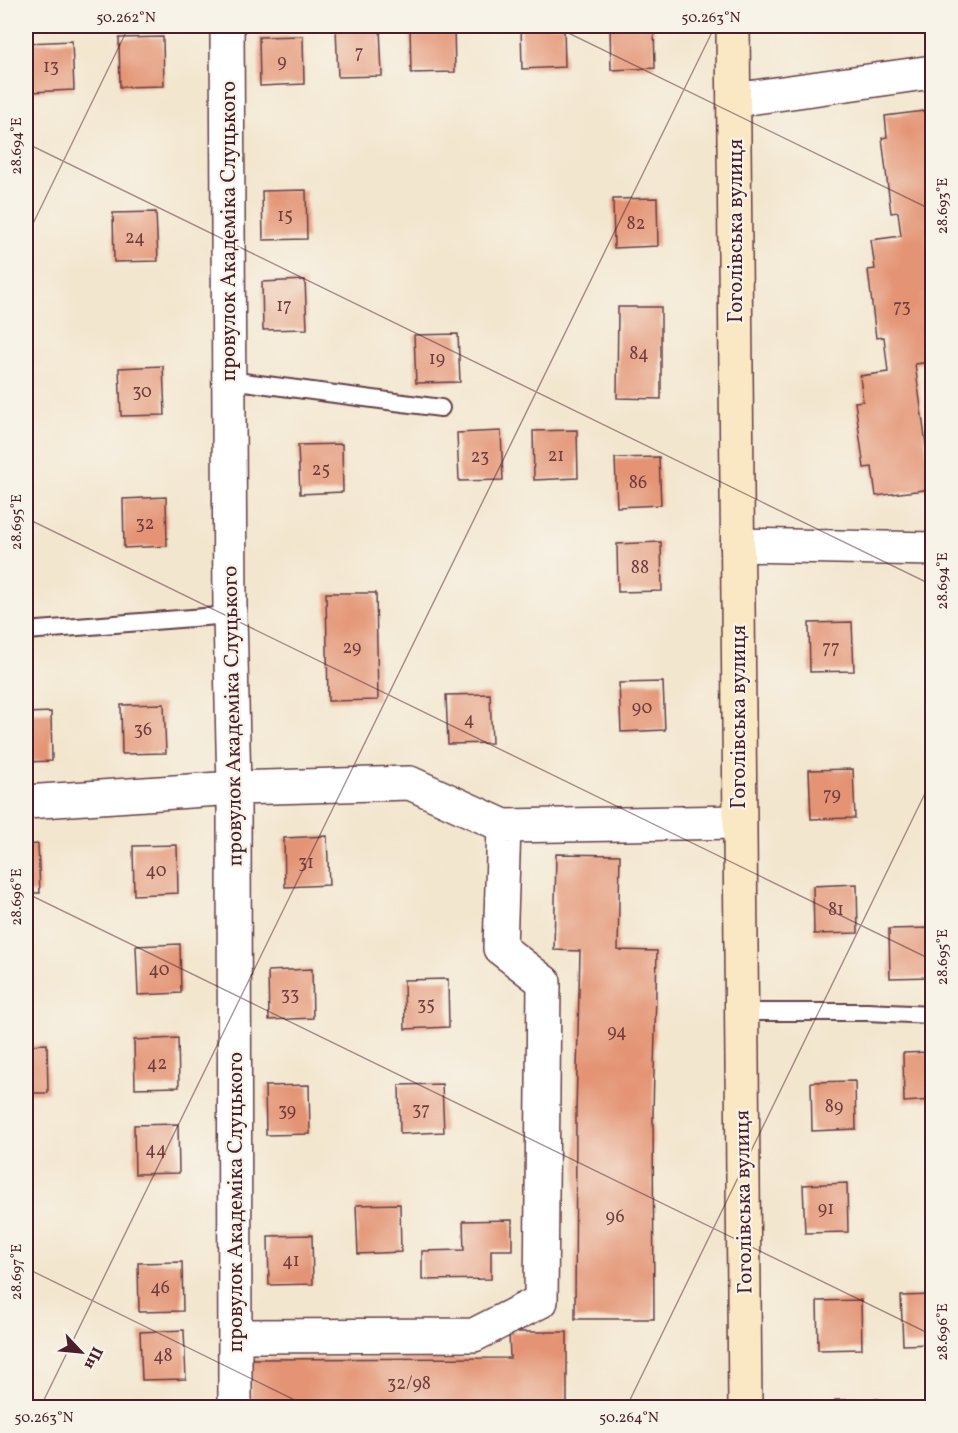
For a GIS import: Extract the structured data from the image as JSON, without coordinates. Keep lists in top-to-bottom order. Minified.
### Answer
{"streets":{"street":["провулок Академіка Слуцького","Гоголівська вулиця"]},"house_numbers":["7","9","13","15","82","24","17","73","84","19","30","21","23","25","86","32","88","29","77","90","4","36","79","31","40","81","40","33","35","94","42","89","37","39","44","91","96","41","46","48","32/98"],"north":"bottom right","coordinates":["50.262°N","50.263°N","28.694°E","28.693°E","28.695°E","28.696°E","28.697°E","50.264°N"]}
